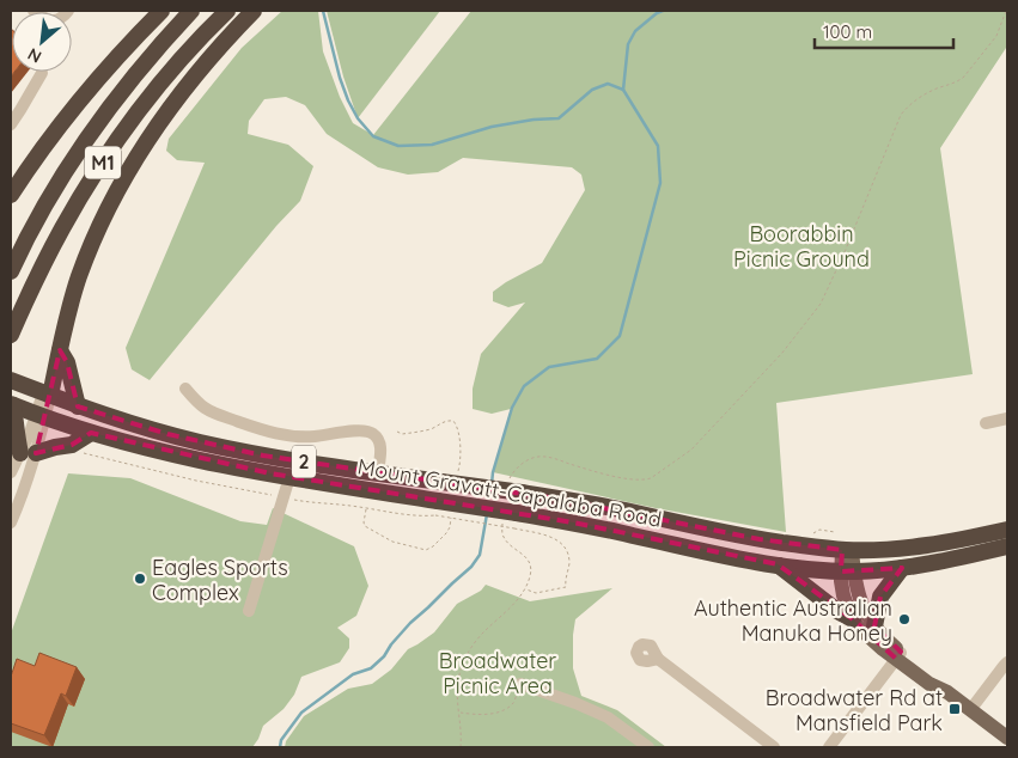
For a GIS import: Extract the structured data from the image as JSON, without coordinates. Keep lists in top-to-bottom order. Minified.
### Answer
{"streets":{"highway":["M1","2","Mount Gravatt-Capalaba Road"]},"parks":["Boorabbin Picnic Ground","Broadwater Picnic Area"],"places":{"other":["Eagles Sports Complex","Authentic Australian Manuka Honey"],"transit":["Broadwater Rd at Mansfield Park"]},"scale_bar":"100 m","north":"bottom left"}
